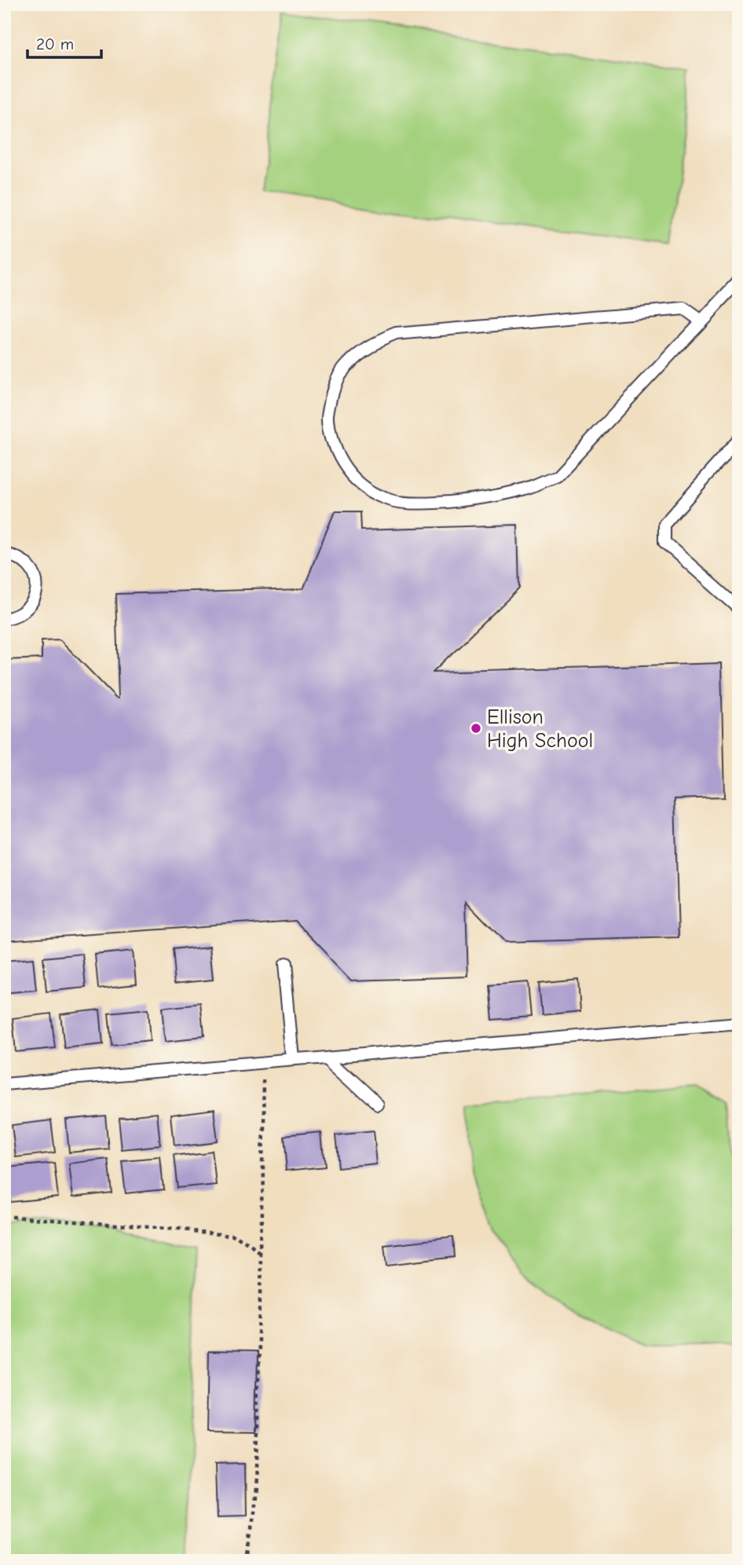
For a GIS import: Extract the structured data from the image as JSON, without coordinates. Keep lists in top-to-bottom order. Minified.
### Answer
{"places":["Ellison High School"],"scale_bar":"20 m"}
